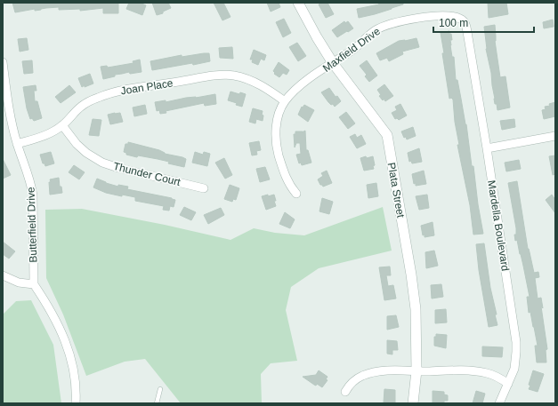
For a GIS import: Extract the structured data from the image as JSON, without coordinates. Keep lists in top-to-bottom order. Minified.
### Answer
{"streets":{"street":["Maxfield Drive","Joan Place","Thunder Court","Plata Street","Butterfield Drive","Mardella Boulevard"]},"crossings":[["Maxfield Drive","Joan Place"],["Maxfield Drive","Plata Street"],["Maxfield Drive","Mardella Boulevard"],["Joan Place","Thunder Court"],["Joan Place","Butterfield Drive"]],"scale_bar":"100 m"}
